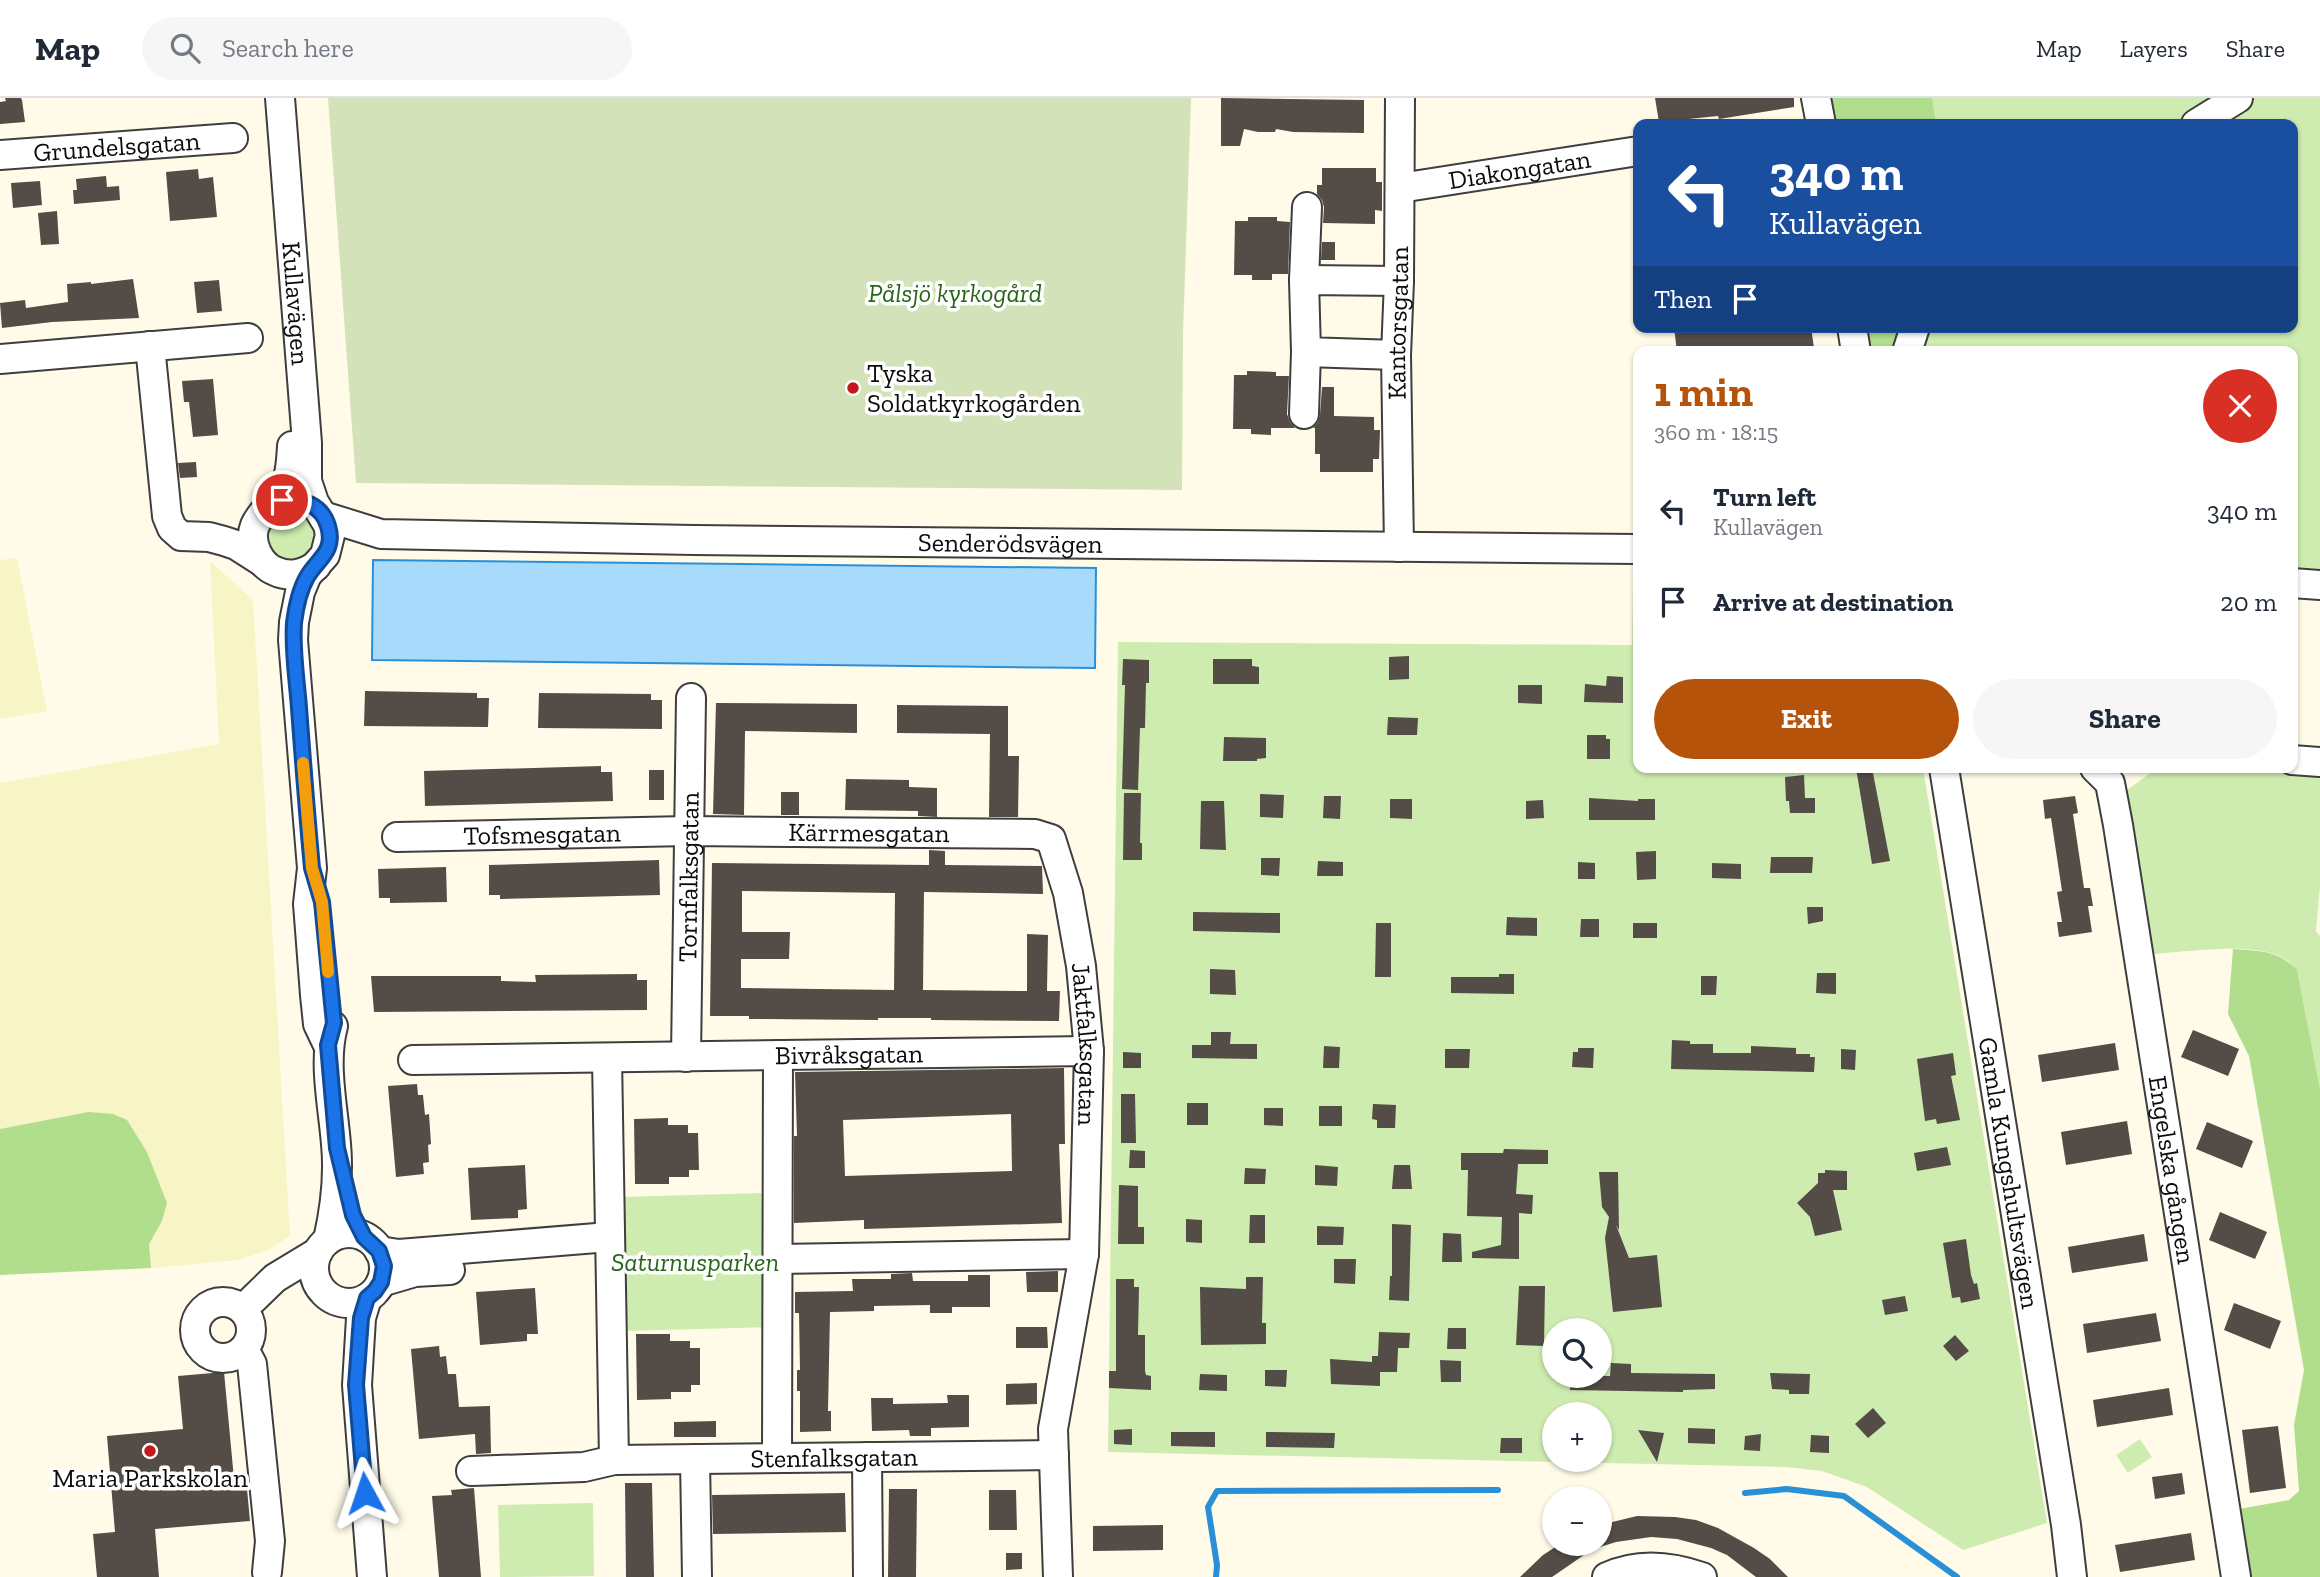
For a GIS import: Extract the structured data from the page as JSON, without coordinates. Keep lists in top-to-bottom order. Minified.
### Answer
{"streets":{"street":["Grundelsgatan","Diakongatan","Kullavägen","Kantorsgatan","Senderödsvägen","Kärrmesgatan","Tofsmesgatan","Tornfalksgatan","Jaktfalksgatan","Bivråksgatan","Engelska gången","Gamla Kungshultsvägen","Stenfalksgatan"]},"crossings":[["Diakongatan","Kantorsgatan"],["Kullavägen","Senderödsvägen"],["Kantorsgatan","Senderödsvägen"],["Kärrmesgatan","Tofsmesgatan"],["Kärrmesgatan","Tornfalksgatan"],["Kärrmesgatan","Jaktfalksgatan"],["Tofsmesgatan","Tornfalksgatan"],["Tornfalksgatan","Bivråksgatan"],["Jaktfalksgatan","Bivråksgatan"],["Jaktfalksgatan","Stenfalksgatan"]],"parks":["Pålsjö kyrkogård","Saturnusparken"],"places":["Tyska Soldatkyrkogården","Maria Parkskolan"],"page":{"header":"Map","search":"Search here","nav":["Map","Layers","Share"],"turn":["340 m","Kullavägen"],"then":"Then","heading":["1 min","360 m · 18:15"],"list":[{"name":"Turn left","note":"Kullavägen","value":"340 m"},{"name":"Arrive at destination","value":"20 m"}],"buttons":["Exit","Share"],"map_buttons":["+","−"]}}
